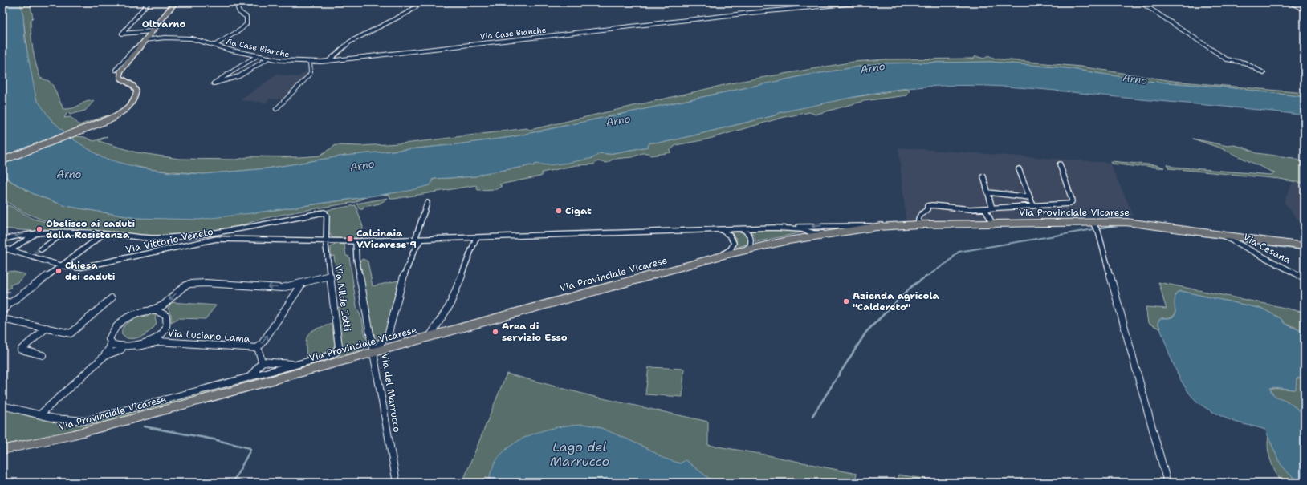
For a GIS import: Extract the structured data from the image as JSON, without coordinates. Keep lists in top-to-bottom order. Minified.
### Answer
{"streets":{"main road":["Via Provinciale Vicarese"],"street":["Via Case Bianche","Via Vittorio Veneto","Via Cesana","Via Nilde Iotti","Via Luciano Lama","Via del Marrucco"]},"crossings":[["Via Provinciale Vicarese","Via Vittorio Veneto"],["Via Provinciale Vicarese","Via Cesana"],["Via Provinciale Vicarese","Via Nilde Iotti"],["Via Provinciale Vicarese","Via del Marrucco"],["Via Vittorio Veneto","Via Nilde Iotti"]],"one_way":["Via Luciano Lama"],"districts":["Oltrarno"],"water":["Arno","Lago del Marrucco"],"places":{"other":["Cigat","Obelisco ai caduti della Resistenza","Chiesa dei caduti","Azienda agricola \"Caldereto\"","Area di servizio Esso"],"transit":["Calcinaia V.Vicarese 9"]}}
